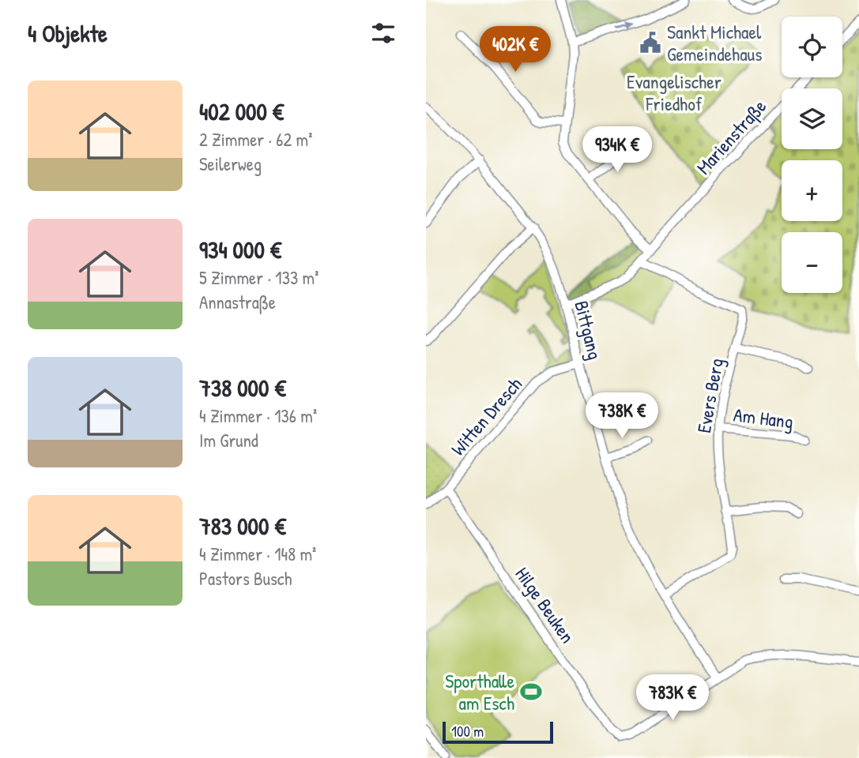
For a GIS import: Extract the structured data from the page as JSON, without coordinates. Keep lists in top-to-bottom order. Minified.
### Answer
{"streets":{"street":["Marienstraße","Bittgang","Evers Berg","Witten Dresch","Am Hang","Hilge Beuken"]},"crossings":[["Marienstraße","Bittgang"],["Marienstraße","Evers Berg"],["Bittgang","Evers Berg"],["Bittgang","Witten Dresch"],["Bittgang","Hilge Beuken"],["Evers Berg","Am Hang"],["Witten Dresch","Hilge Beuken"]],"parks":["Evangelischer Friedhof"],"places":{"public building":["Sankt Michael Gemeindehaus"],"sports":["Sporthalle am Esch"]},"scale_bar":"100 m","page":{"heading":"4 Objekte","map_buttons":["+","−"],"price":["402K €","934K €","738K €","783K €"],"list":[{"name":"402 000 €","note":"2 Zimmer · 62 m² · Seilerweg"},{"name":"934 000 €","note":"5 Zimmer · 133 m² · Annastraße"},{"name":"738 000 €","note":"4 Zimmer · 136 m² · Im Grund"},{"name":"783 000 €","note":"4 Zimmer · 148 m² · Pastors Busch"}],"scale":"100 m"}}
